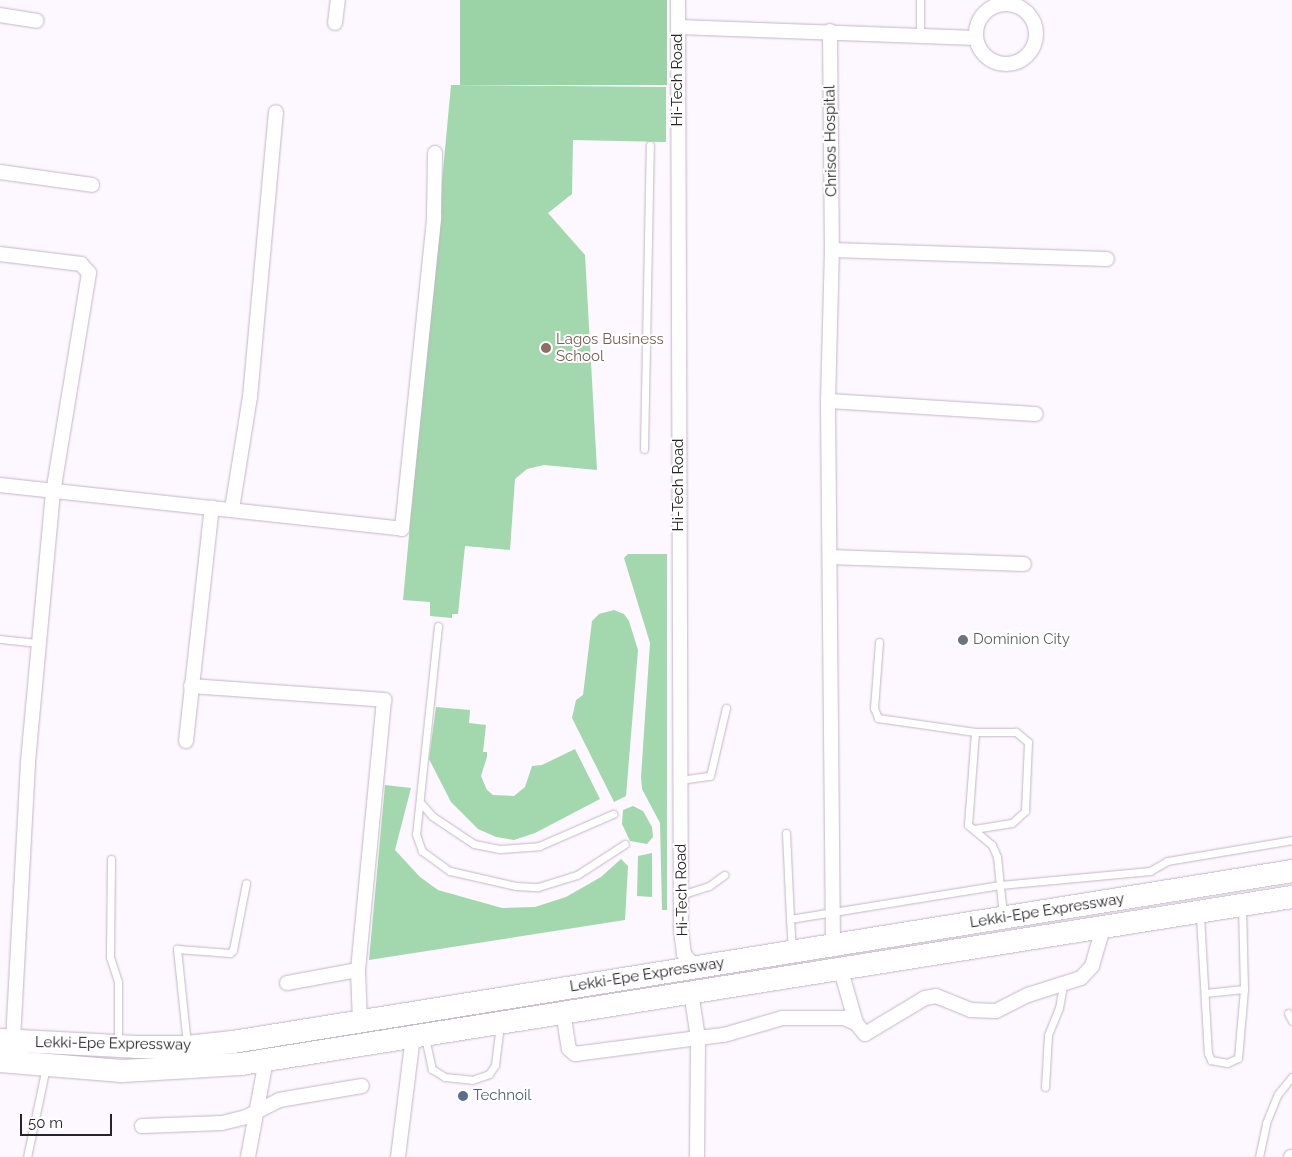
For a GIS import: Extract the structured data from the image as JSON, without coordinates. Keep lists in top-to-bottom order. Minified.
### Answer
{"streets":{"highway":["Lekki-Epe Expressway"],"street":["Hi-Tech Road","Chrisos Hospital"]},"crossings":[["Hi-Tech Road","Lekki-Epe Expressway"],["Chrisos Hospital","Lekki-Epe Expressway"]],"places":["Lagos Business School","Dominion City","Technoil"],"scale_bar":"50 m"}
